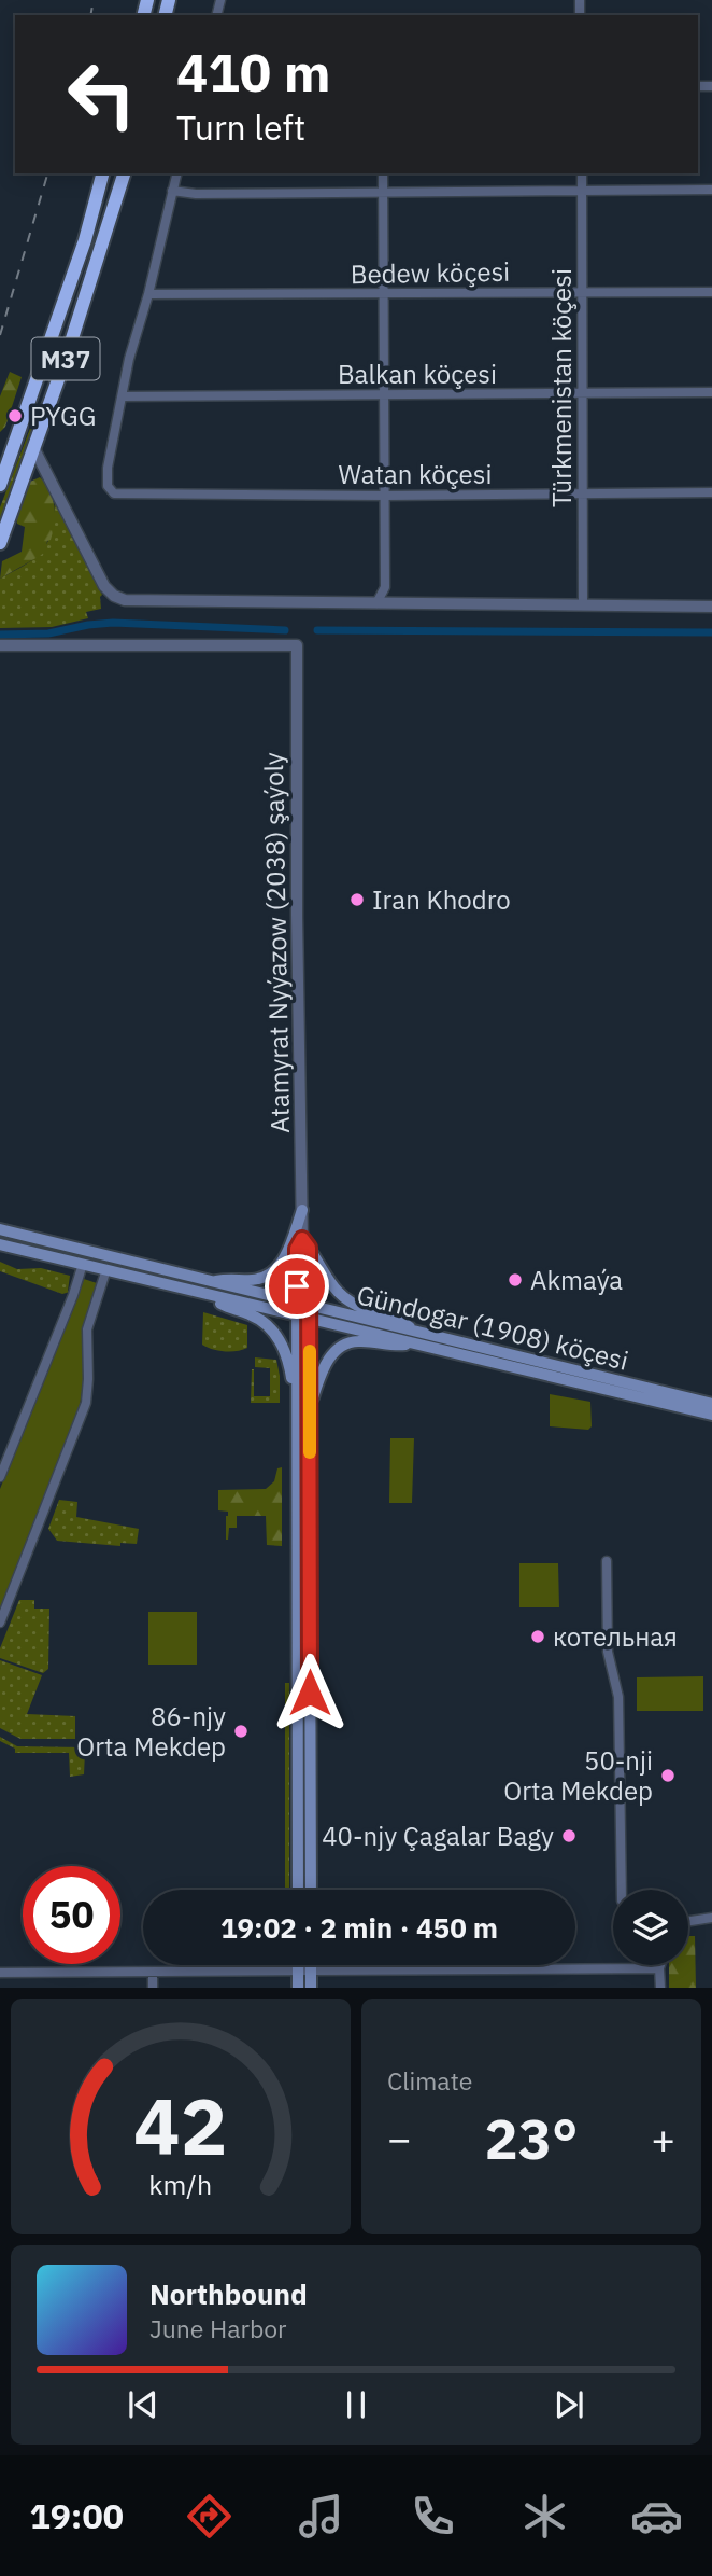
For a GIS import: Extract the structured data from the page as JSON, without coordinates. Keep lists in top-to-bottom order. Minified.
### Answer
{"streets":{"highway":["M37"],"main road":["Atamyrat Nyýazow (2038) şaýoly","Gündogar (1908) köçesi"],"street":["Bedew köçesi","Balkan köçesi","Türkmenistan köçesi","Watan köçesi"]},"crossings":[["Bedew köçesi","Türkmenistan köçesi"],["Balkan köçesi","Türkmenistan köçesi"],["Balkan köçesi","Watan köçesi"],["Türkmenistan köçesi","Watan köçesi"],["Atamyrat Nyýazow (2038) şaýoly","Gündogar (1908) köçesi"]],"places":["PYGG","Iran Khodro","Аkmaýa","котельная","86-njy Orta Mekdep","50-nji Orta Mekdep","40-njy Çagalar Bagy"],"page":{"turn":["410 m","Turn left"],"limit":"50","trip":"19:02 · 2 min · 450 m","tile":"Climate","heat":["−","23°","+"],"song":["Northbound","June Harbor"],"tabs":"19:00","gauge":["42","km/h"]}}
